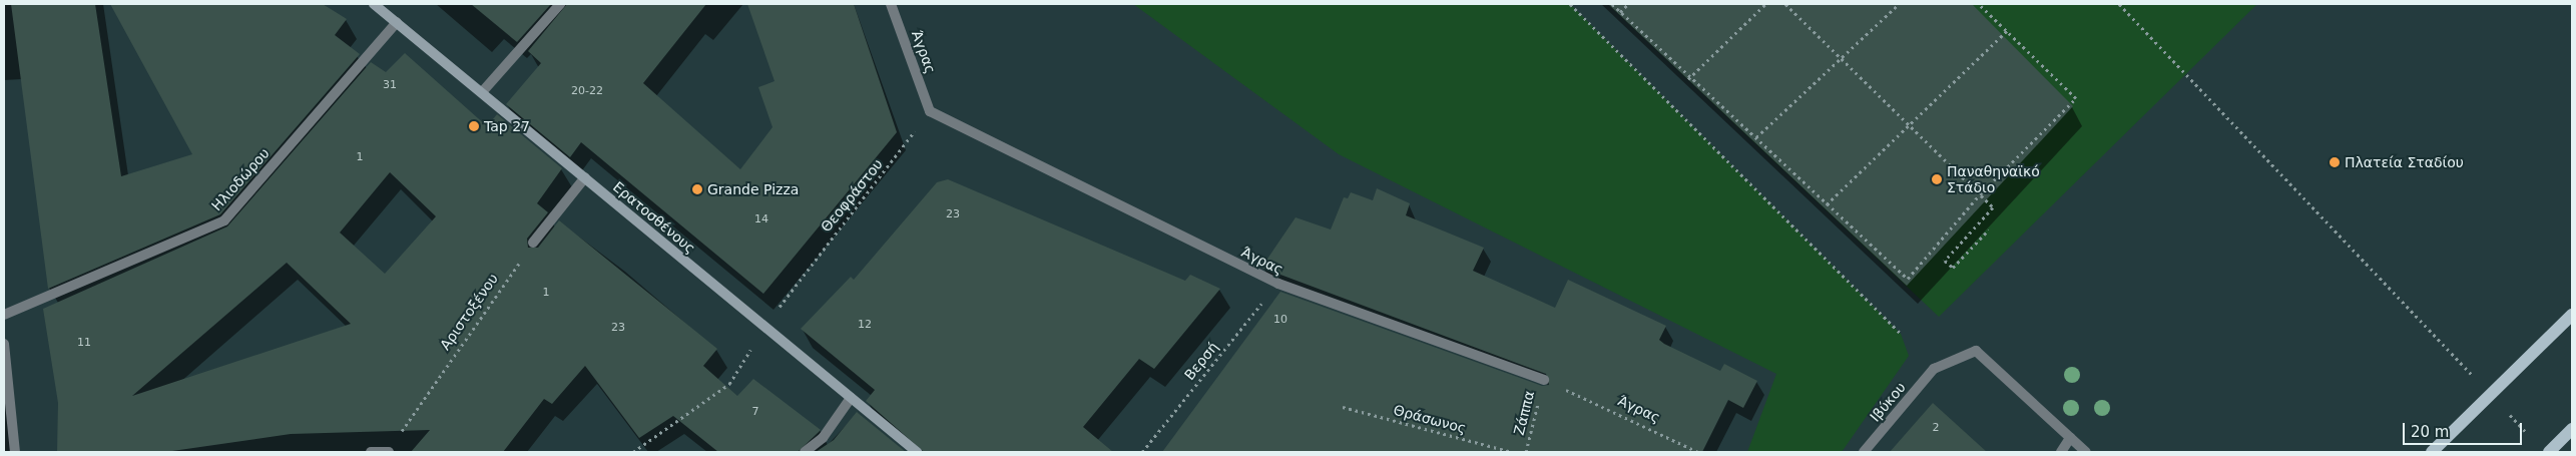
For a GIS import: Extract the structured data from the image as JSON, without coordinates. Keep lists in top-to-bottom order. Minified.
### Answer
{"streets":{"main road":["Ερατοσθένους"],"street":["Άγρας","Ηλιοδώρου","Ιβύκου"],"path":["Θεοφράστου","Αριστοξένου","Βερσή","Ζάππα","Θράσωνος"]},"crossings":[["Άγρας","Βερσή"],["Άγρας","Ζάππα"],["Ηλιοδώρου","Ερατοσθένους"]],"places":["Tap 27","Πλατεία Σταδίου","Παναθηναϊκό Στάδιο","Grande Pizza"],"house_numbers":["31","20-22","1","23","14","1","10","12","23","11","7","2"],"scale_bar":"20 m"}
